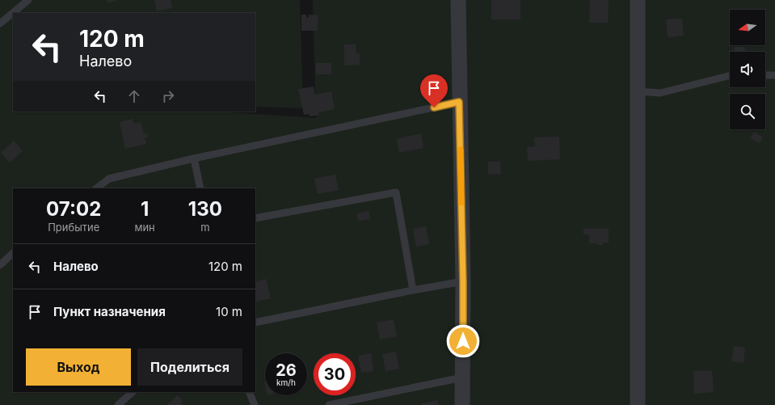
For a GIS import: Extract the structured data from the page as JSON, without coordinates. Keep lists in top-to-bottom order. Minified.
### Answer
{"north":"left","page":{"turn":["120 m","Налево"],"eta":["07:02","Прибытие","1","мин","130","m"],"list":[{"name":"Налево","value":"120 m"},{"name":"Пункт назначения","value":"10 m"}],"buttons":["Выход","Поделиться"],"speed":"26 km/h","limit":"30"}}
